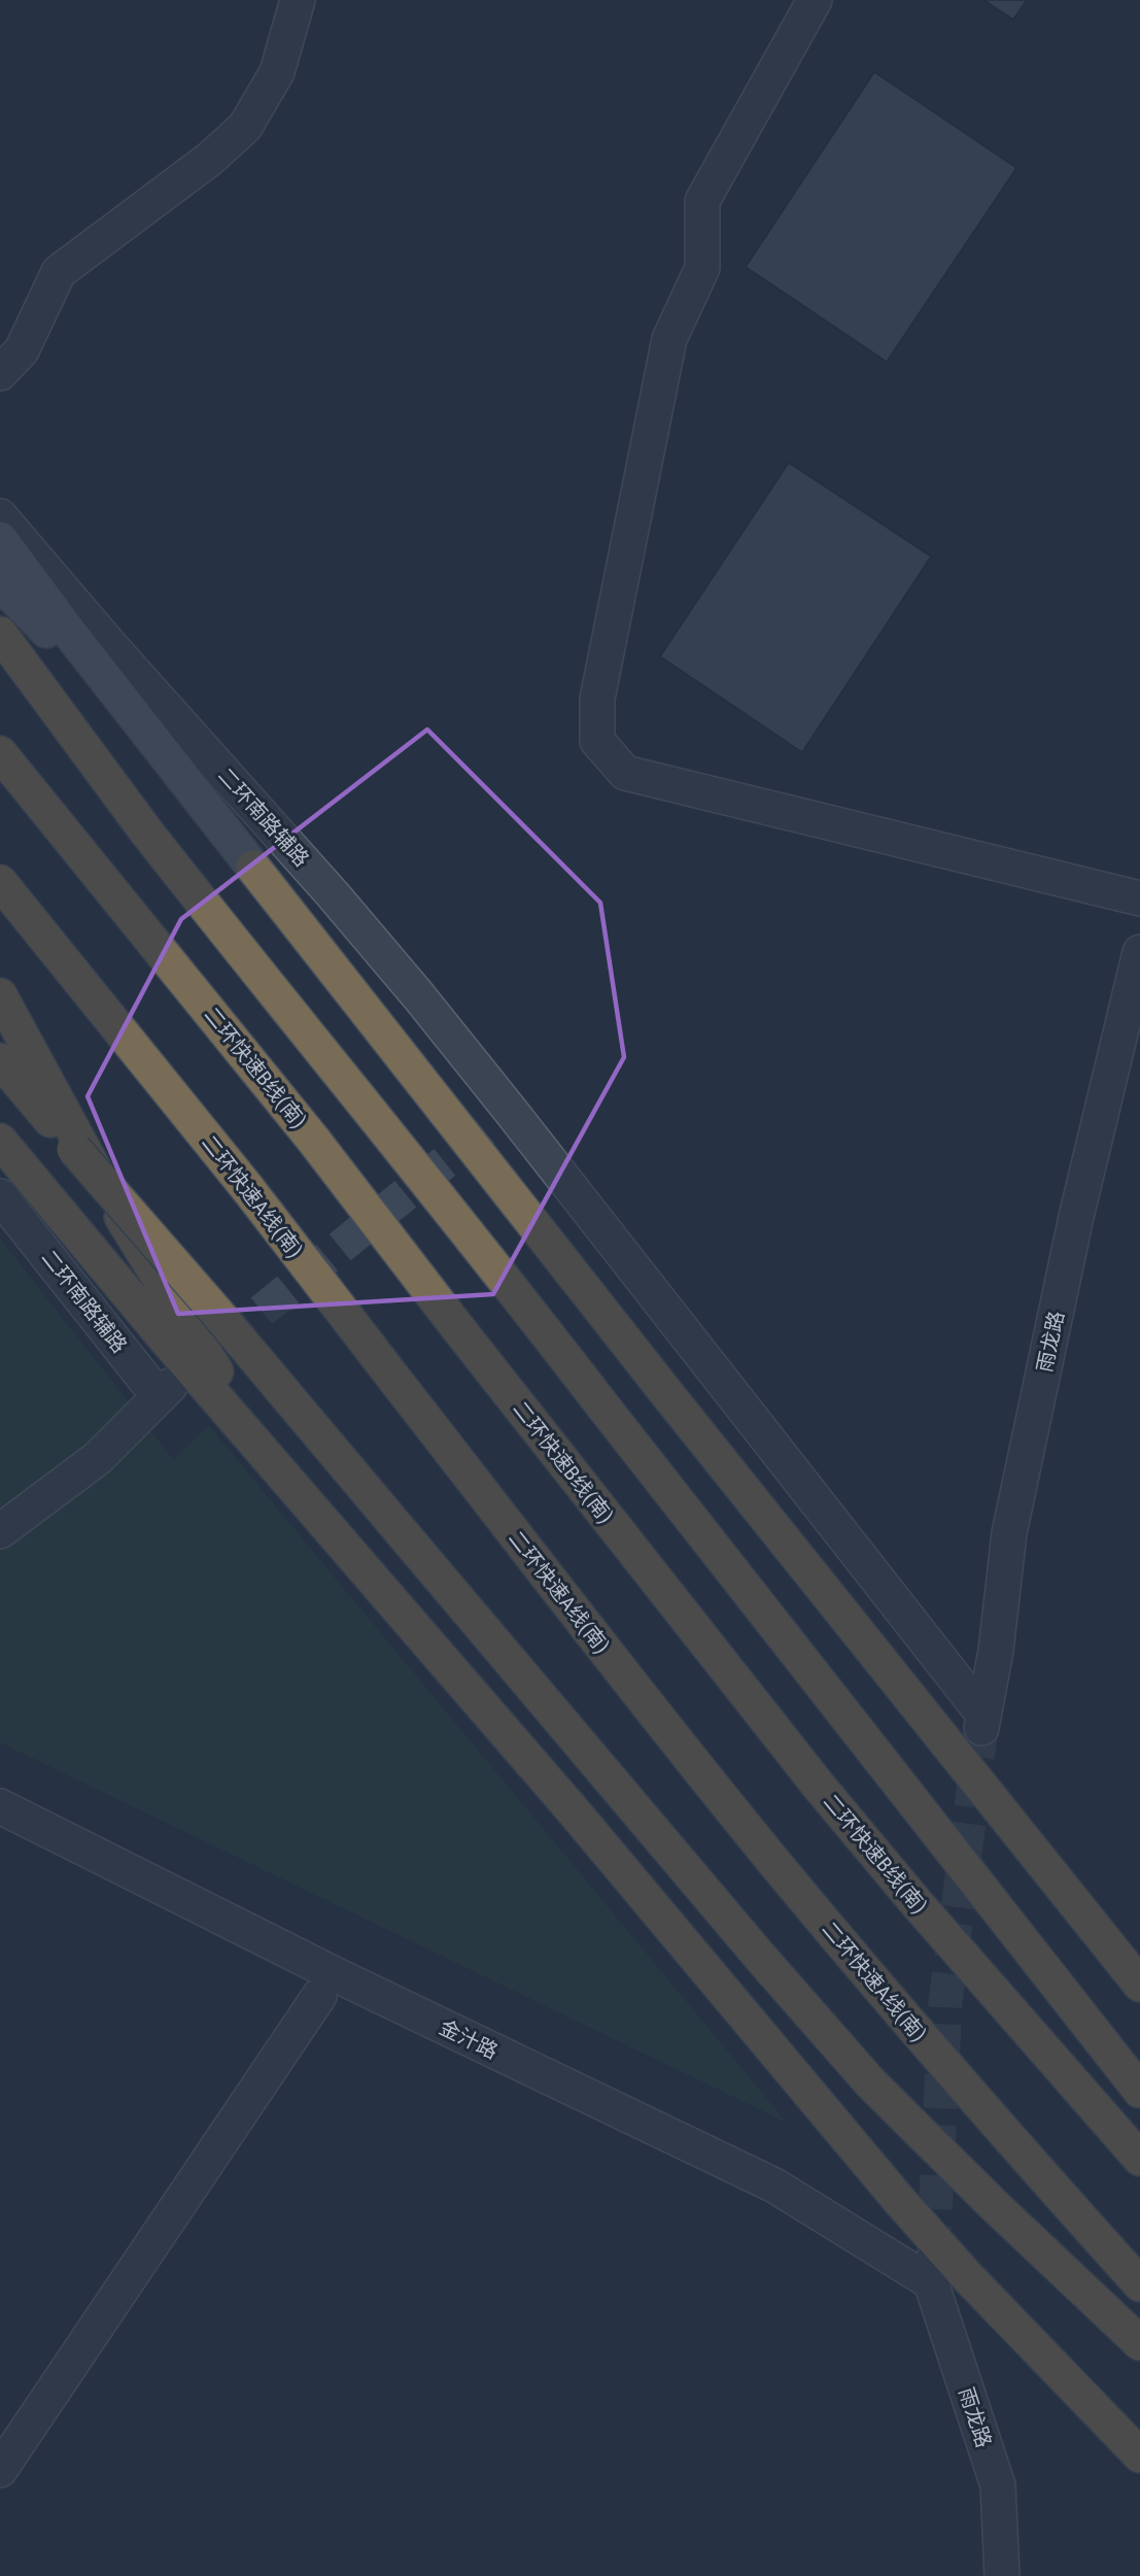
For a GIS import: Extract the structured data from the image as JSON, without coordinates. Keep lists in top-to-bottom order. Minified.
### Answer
{"streets":{"highway":["二环快速B线(南)","二环快速A线(南)"],"street":["二环南路辅路","雨龙路","金汁路"]},"crossings":[["二环南路辅路","雨龙路"],["雨龙路","金汁路"]]}
